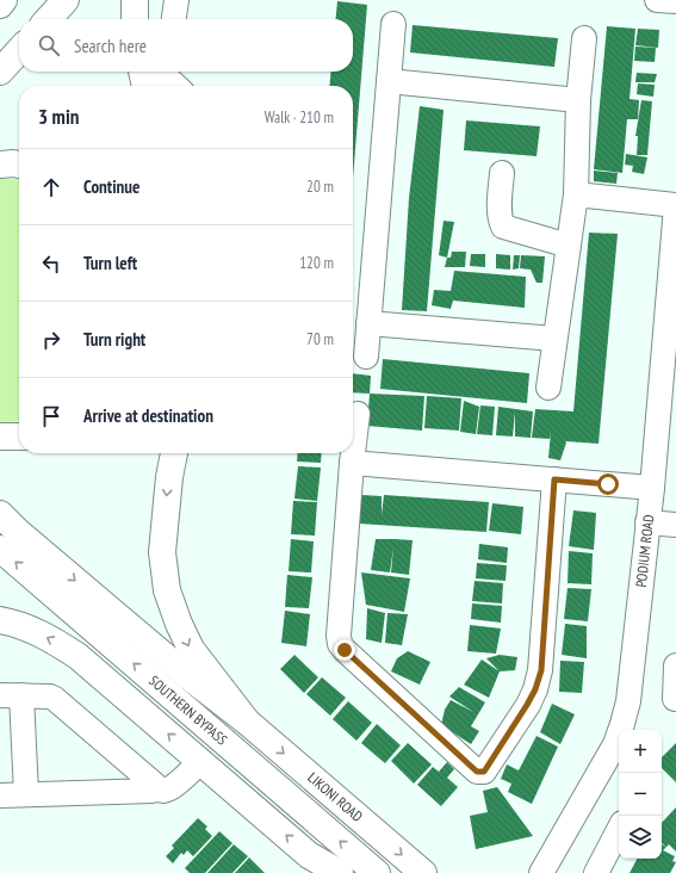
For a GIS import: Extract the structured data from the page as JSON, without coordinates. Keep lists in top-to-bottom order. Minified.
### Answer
{"streets":{"main road":["SOUTHERN BYPASS","LIKONI ROAD"],"street":["PODIUM ROAD"]},"crossings":[["SOUTHERN BYPASS","LIKONI ROAD"]],"page":{"search":"Search here","heading":["3 min","Walk · 210 m"],"list":[["Continue","20 m"],["Turn left","120 m"],["Turn right","70 m"],"Arrive at destination"],"map_buttons":["+","−"]}}
